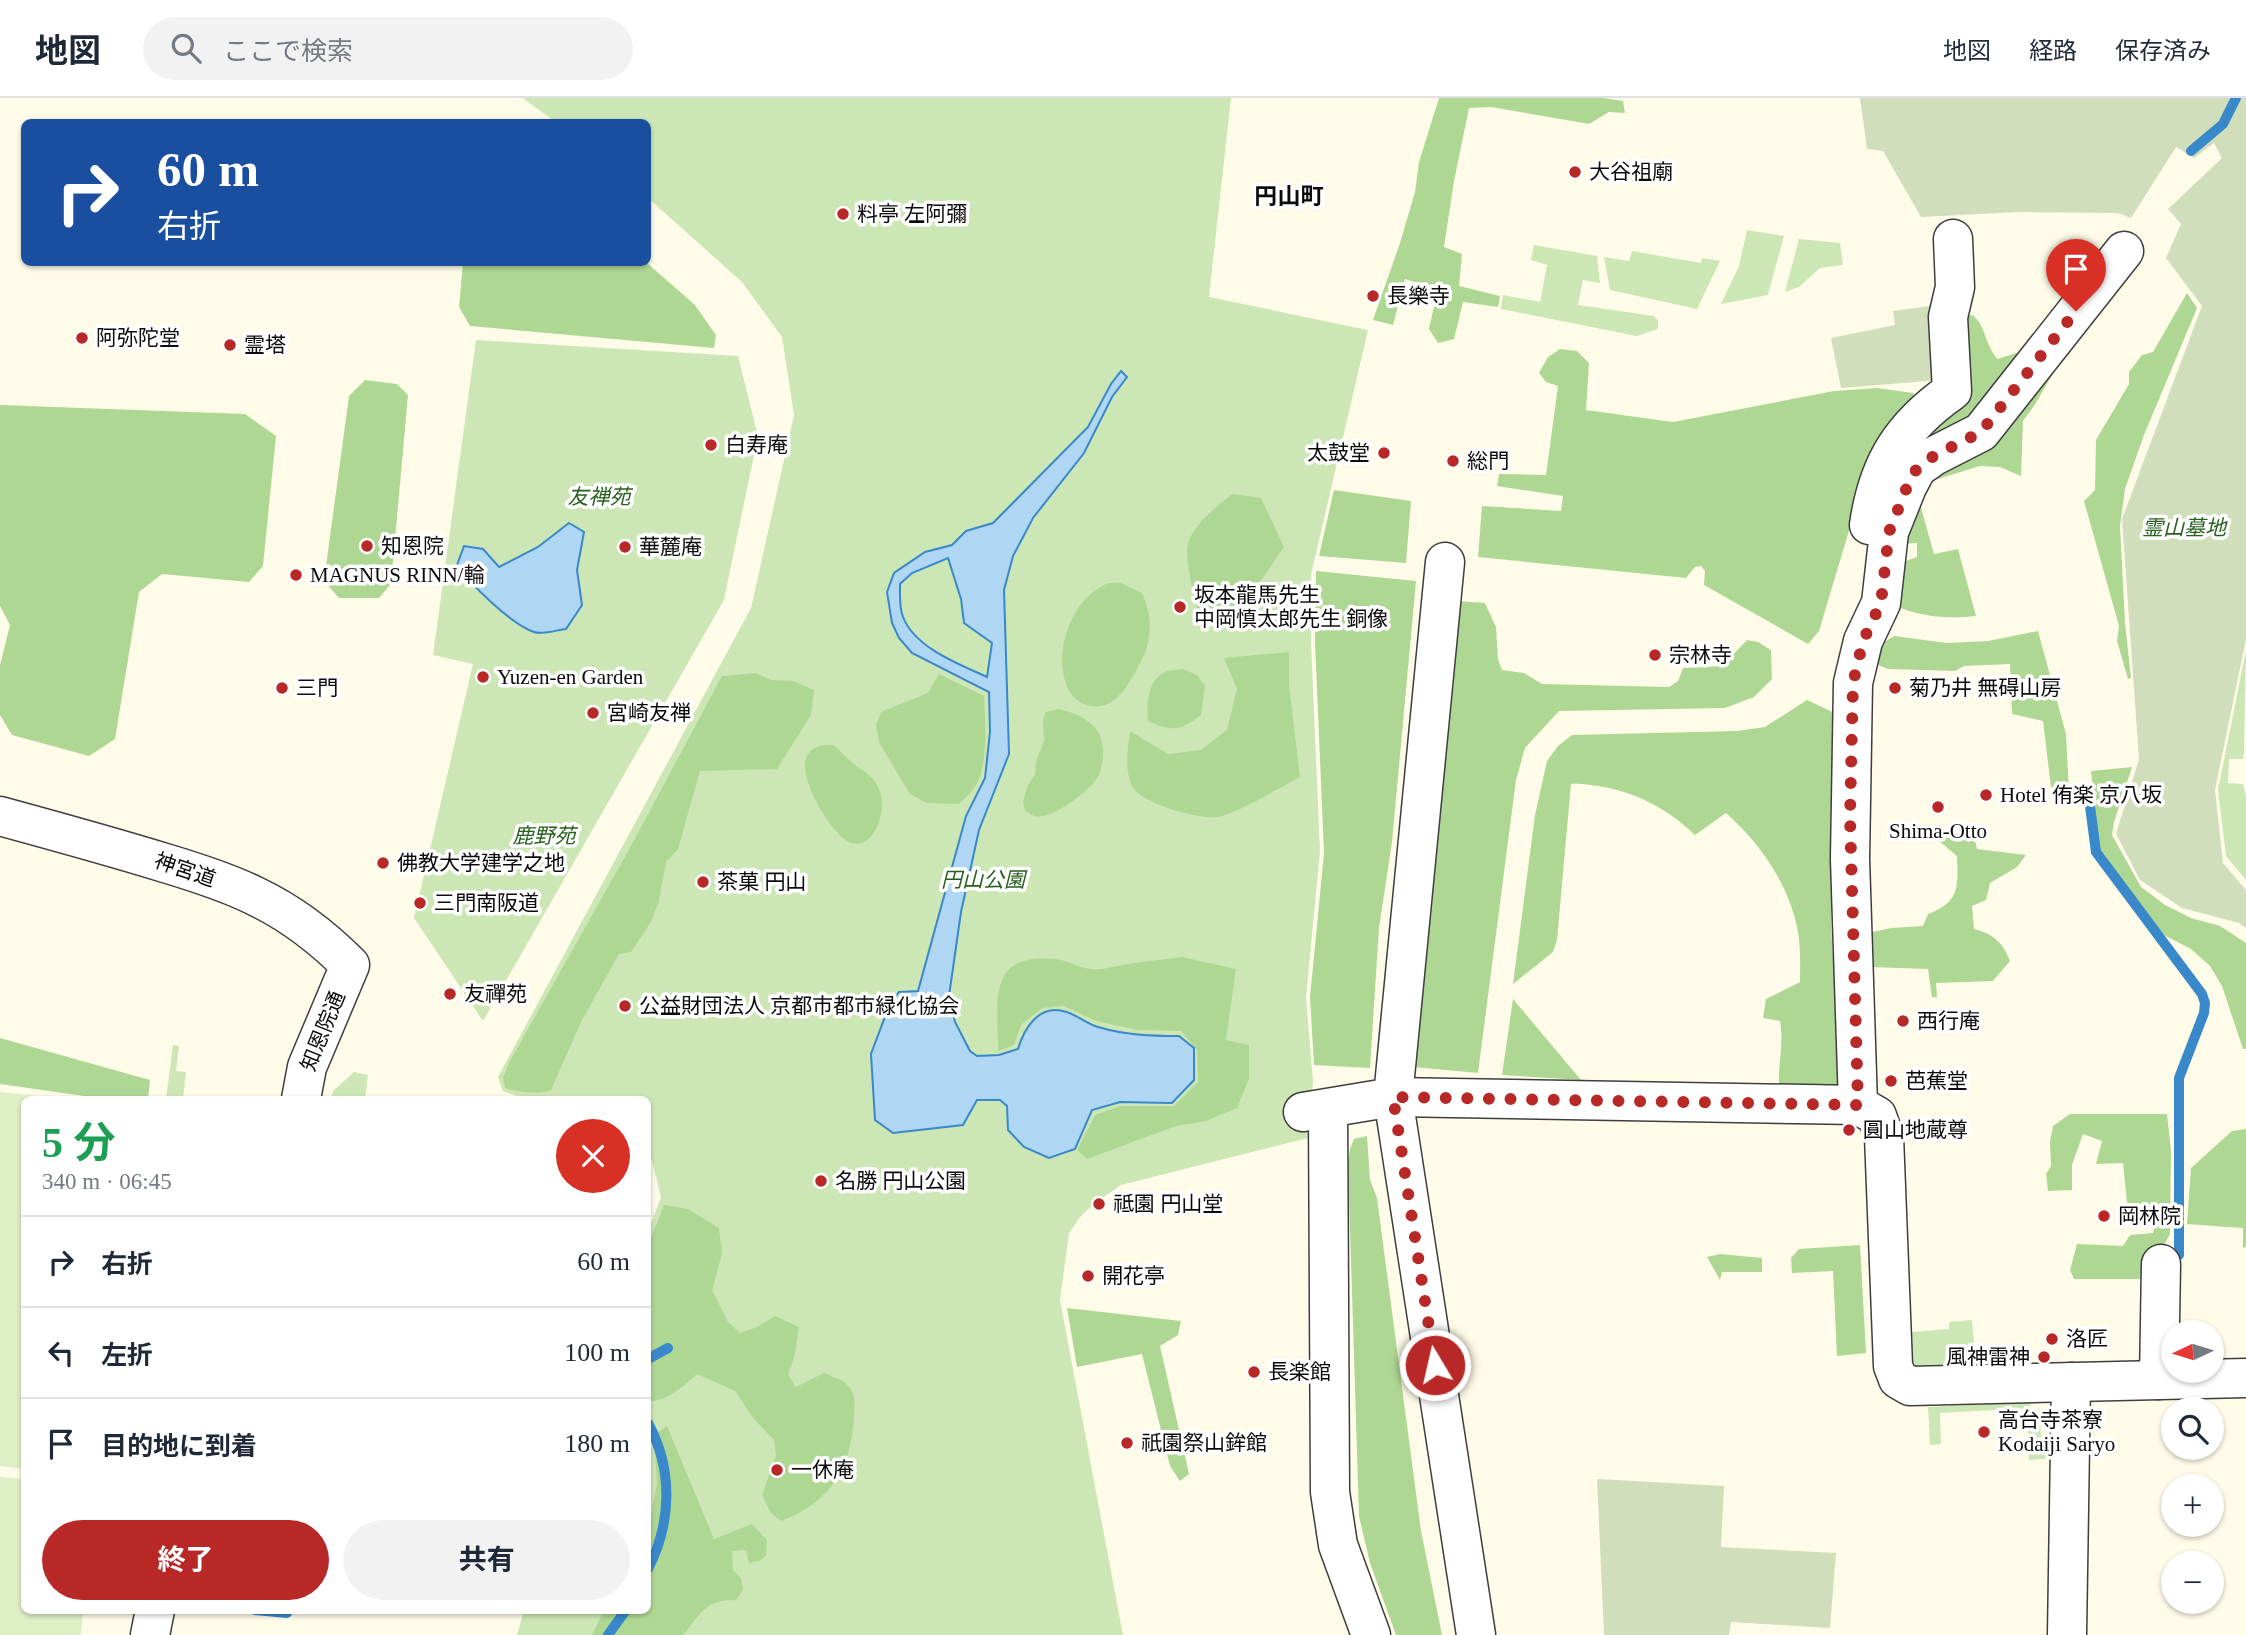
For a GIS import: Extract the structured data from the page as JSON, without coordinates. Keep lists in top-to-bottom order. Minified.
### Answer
{"streets":{"street":["神宮道","知恩院通"]},"crossings":[["神宮道","知恩院通"]],"districts":["円山町"],"parks":["友禅苑","霊山墓地","鹿野苑","円山公園"],"places":["大谷祖廟","料亭 左阿彌","長樂寺","阿弥陀堂","霊塔","白寿庵","太鼓堂","総門","知恩院","華麓庵","MAGNUS RINN/輪","坂本龍馬先生 中岡慎太郎先生 銅像","宗林寺","Yuzen-en Garden","三門","菊乃井 無碍山房","宮崎友禅","Hotel 侑楽 京八坂","Shima-Otto","佛教大学建学之地","茶菓 円山","三門南阪道","友禪苑","公益財団法人 京都市都市緑化協会","西行庵","芭蕉堂","圓山地蔵尊","名勝 円山公園","祗園 円山堂","岡林院","開花亭","洛匠","風神雷神","長楽館","高台寺茶寮 Kodaiji Saryo","祇園祭山鉾館","一休庵"],"north":"left","page":{"header":"地図","search":"ここで検索","nav":["地図","経路","保存済み"],"turn":["60 m","右折"],"heading":["5 分","340 m · 06:45"],"list":[{"name":"右折","value":"60 m"},{"name":"左折","value":"100 m"},{"name":"目的地に到着","value":"180 m"}],"map_buttons":["+","−"],"buttons":["終了","共有"]}}
